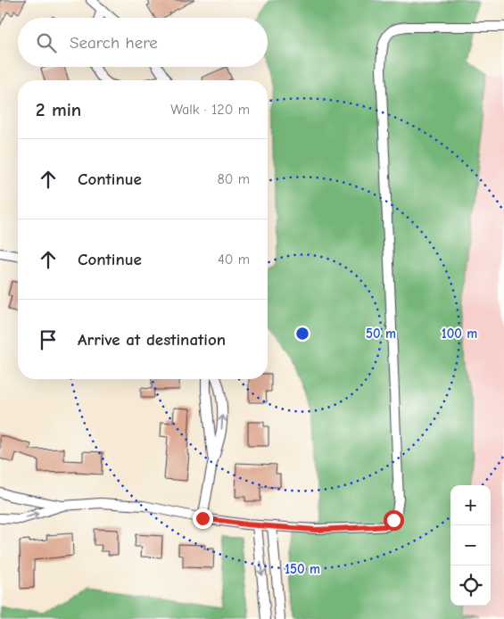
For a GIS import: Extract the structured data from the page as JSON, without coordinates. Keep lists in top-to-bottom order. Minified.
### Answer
{"page":{"search":"Search here","heading":["2 min","Walk · 120 m"],"list":[["Continue","80 m"],["Continue","40 m"],"Arrive at destination"],"map_buttons":["+","−"]},"rings":["50 m","100 m","150 m"]}
